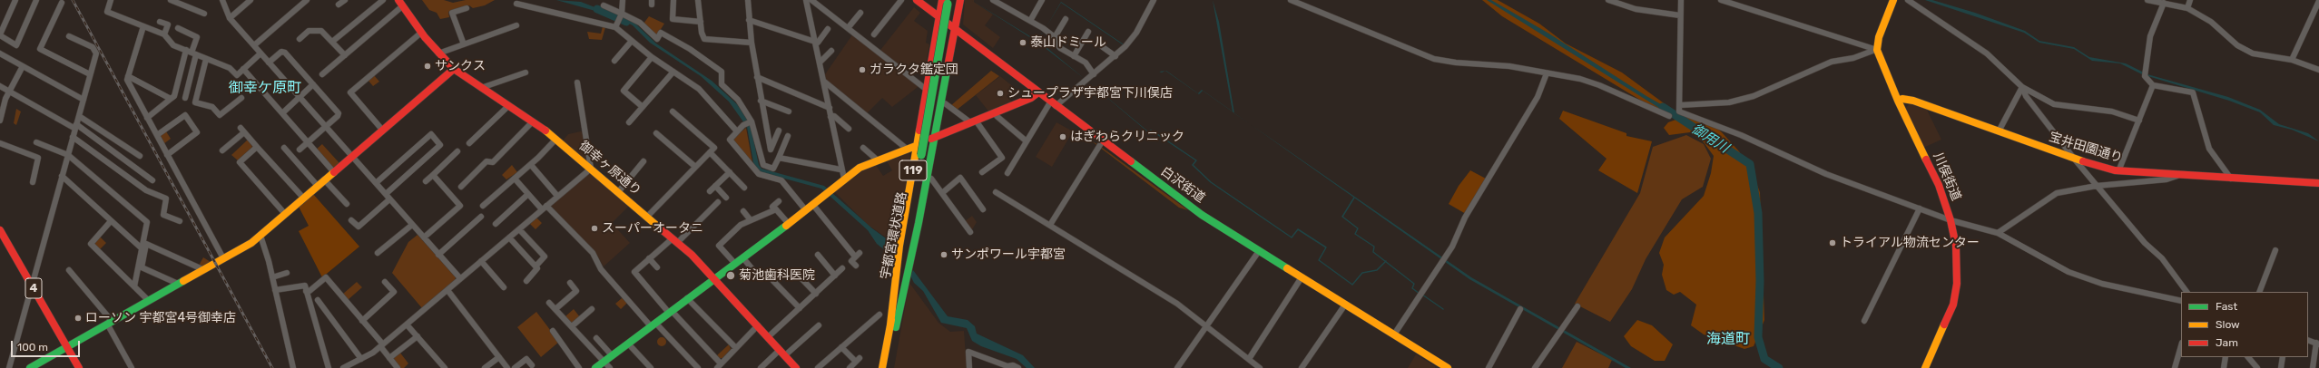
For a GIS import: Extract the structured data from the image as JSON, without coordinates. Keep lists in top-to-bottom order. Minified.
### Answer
{"streets":{"main road":["宝井田園通り","御幸ヶ原通り","119","川俣街道","白沢街道","宇都宮環状道路","4"]},"crossings":[["宝井田園通り","川俣街道"],["119","白沢街道"],["119","宇都宮環状道路"]],"districts":["御幸ケ原町","海道町"],"water":["御用川"],"places":["泰山ドミール","サンクス","ガラクタ鑑定団","シュープラザ宇都宮下川俣店","はぎわらクリニック","スーパーオータニ","トライアル物流センター","サンポワール宇都宮","菊池歯科医院","ローソン 宇都宮4号御幸店"],"legend":["Fast","Slow","Jam"],"scale_bar":"100 m"}
